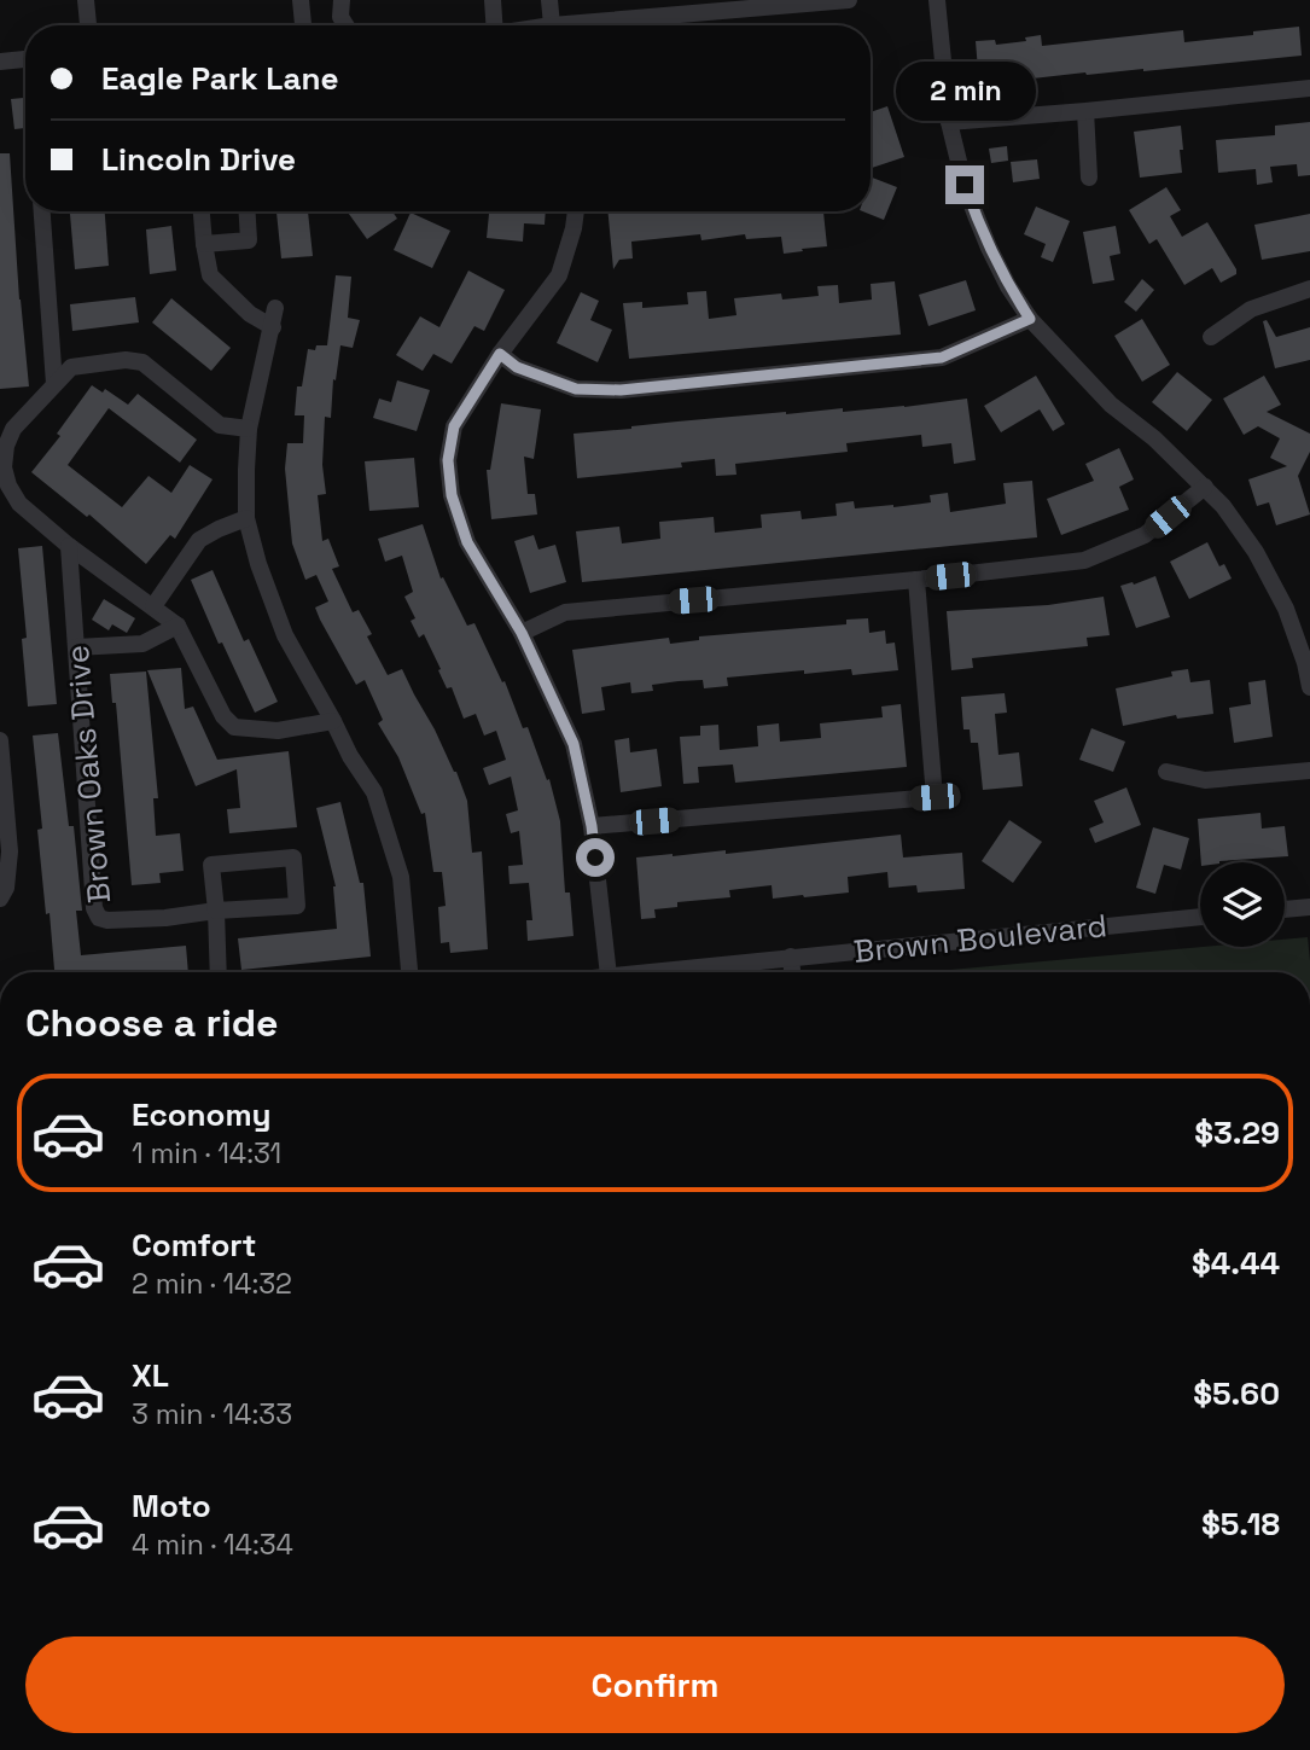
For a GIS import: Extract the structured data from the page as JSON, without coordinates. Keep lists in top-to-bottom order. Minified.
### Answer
{"streets":{"street":["Brown Oaks Drive","Brown Boulevard"]},"page":{"banner":["Eagle Park Lane","Lincoln Drive"],"bubble":"2 min","heading":"Choose a ride","list":[{"name":"Economy","note":"1 min · 14:31","value":"$3.29"},{"name":"Comfort","note":"2 min · 14:32","value":"$4.44"},{"name":"XL","note":"3 min · 14:33","value":"$5.60"},{"name":"Moto","note":"4 min · 14:34","value":"$5.18"}],"buttons":"Confirm"}}
